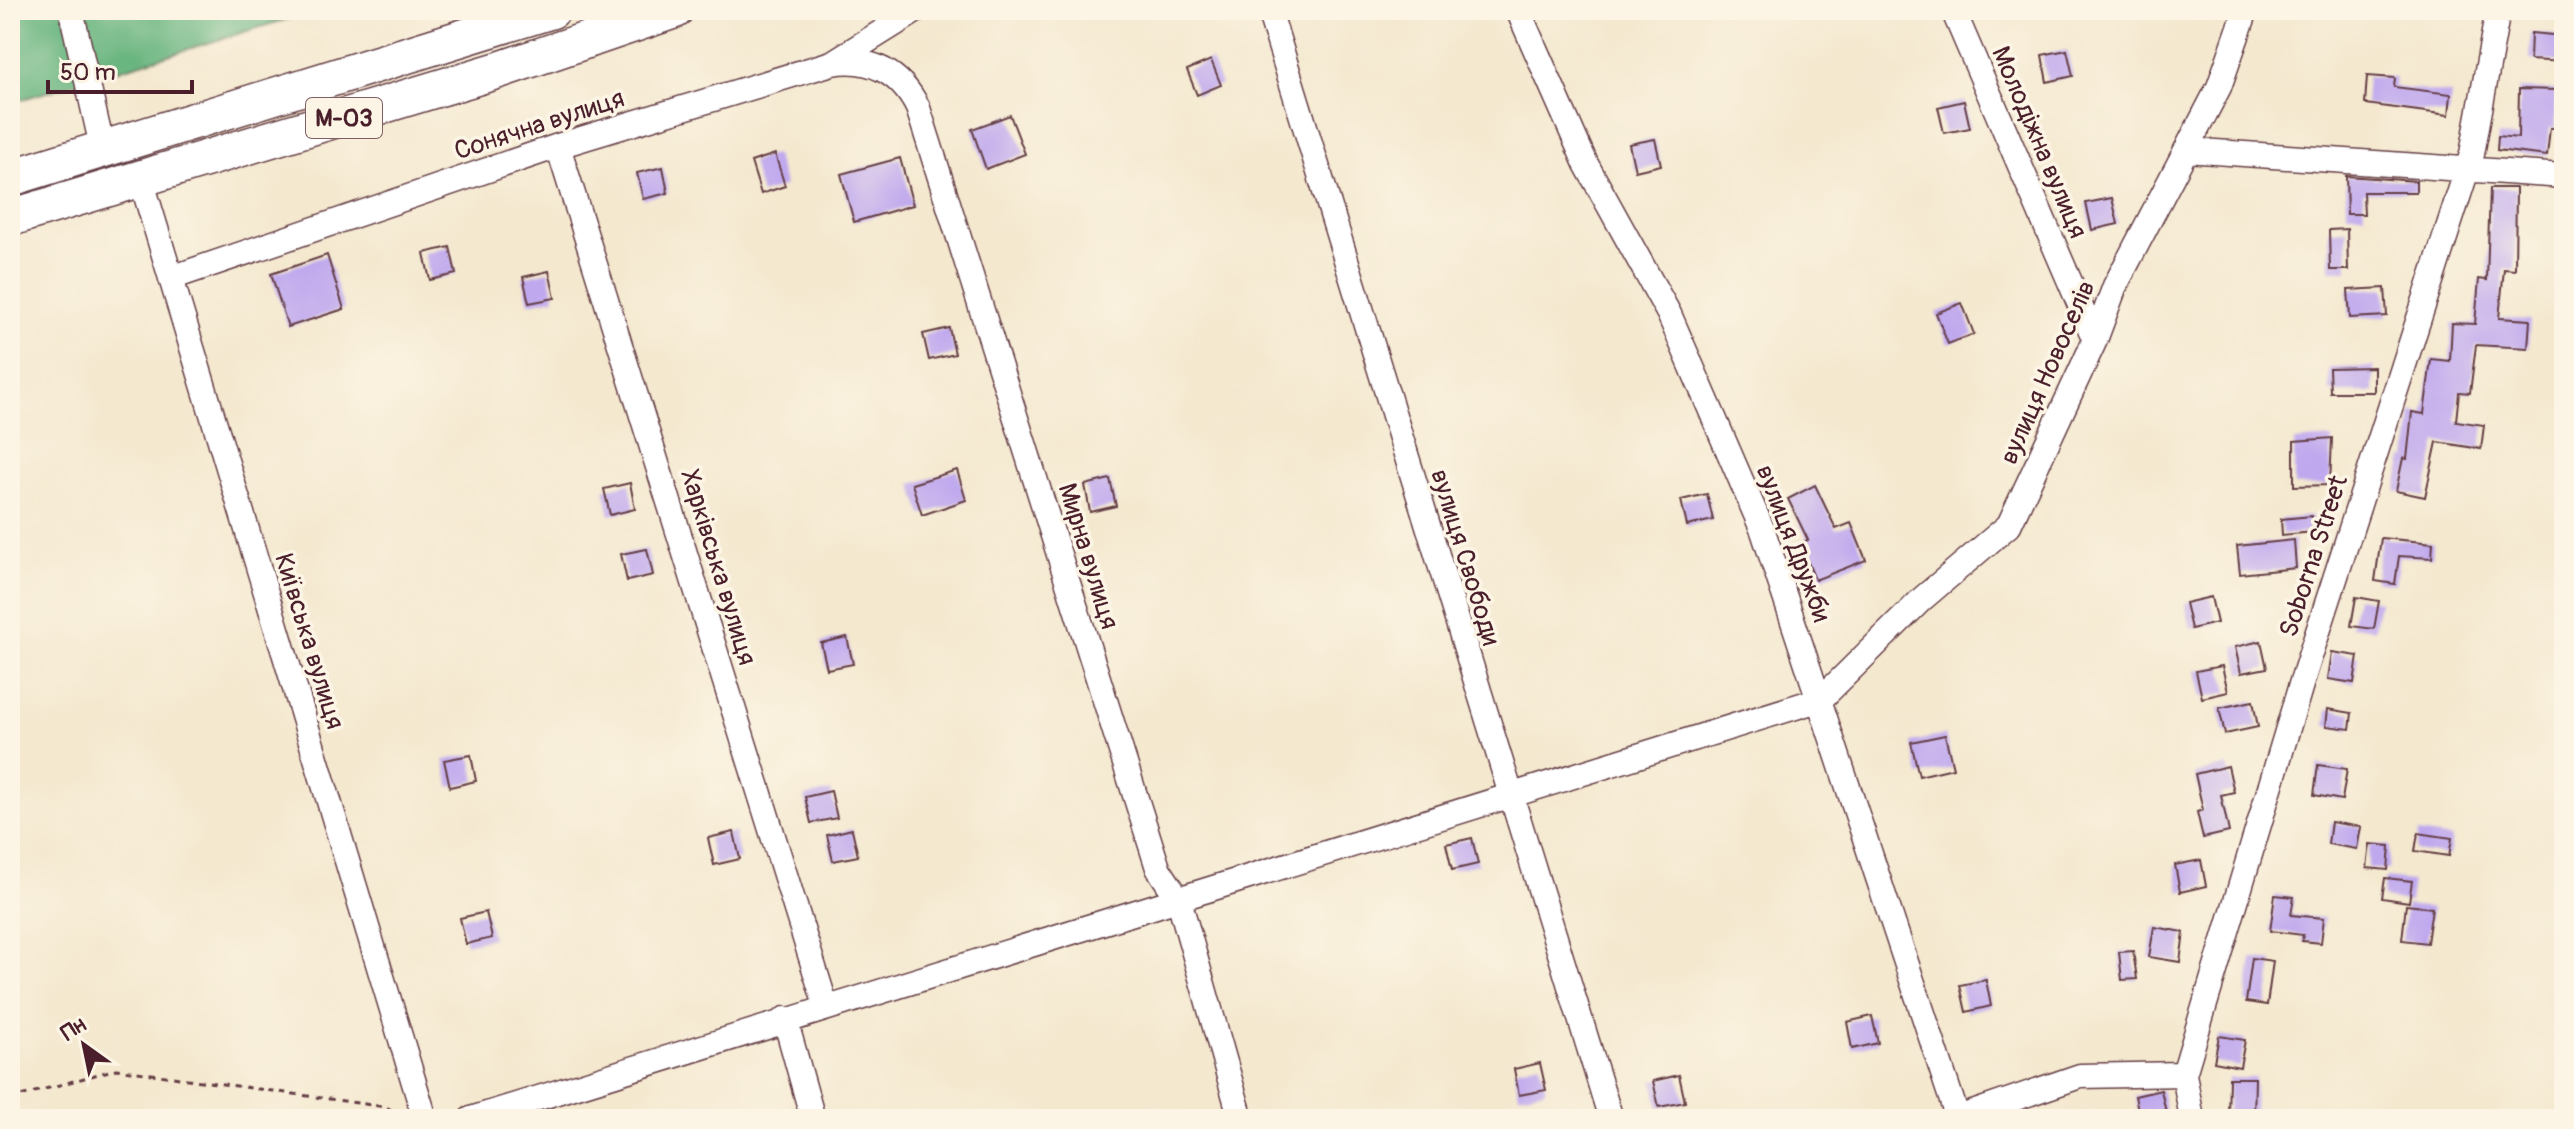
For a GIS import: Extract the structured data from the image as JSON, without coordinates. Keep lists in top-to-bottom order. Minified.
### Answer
{"streets":{"highway":["М-03"],"street":["Сонячна вулиця","Молодіжна вулиця","вулиця Новоселів","вулиця Дружби","Мирна вулиця","Soborna Street","вулиця Свободи","Харківська вулиця","Київська вулиця"]},"crossings":[["М-03","Київська вулиця"],["Сонячна вулиця","Мирна вулиця"],["Сонячна вулиця","Харківська вулиця"],["Сонячна вулиця","Київська вулиця"],["Молодіжна вулиця","вулиця Новоселів"],["вулиця Новоселів","вулиця Дружби"]],"scale_bar":"50 m","north":"top left"}
